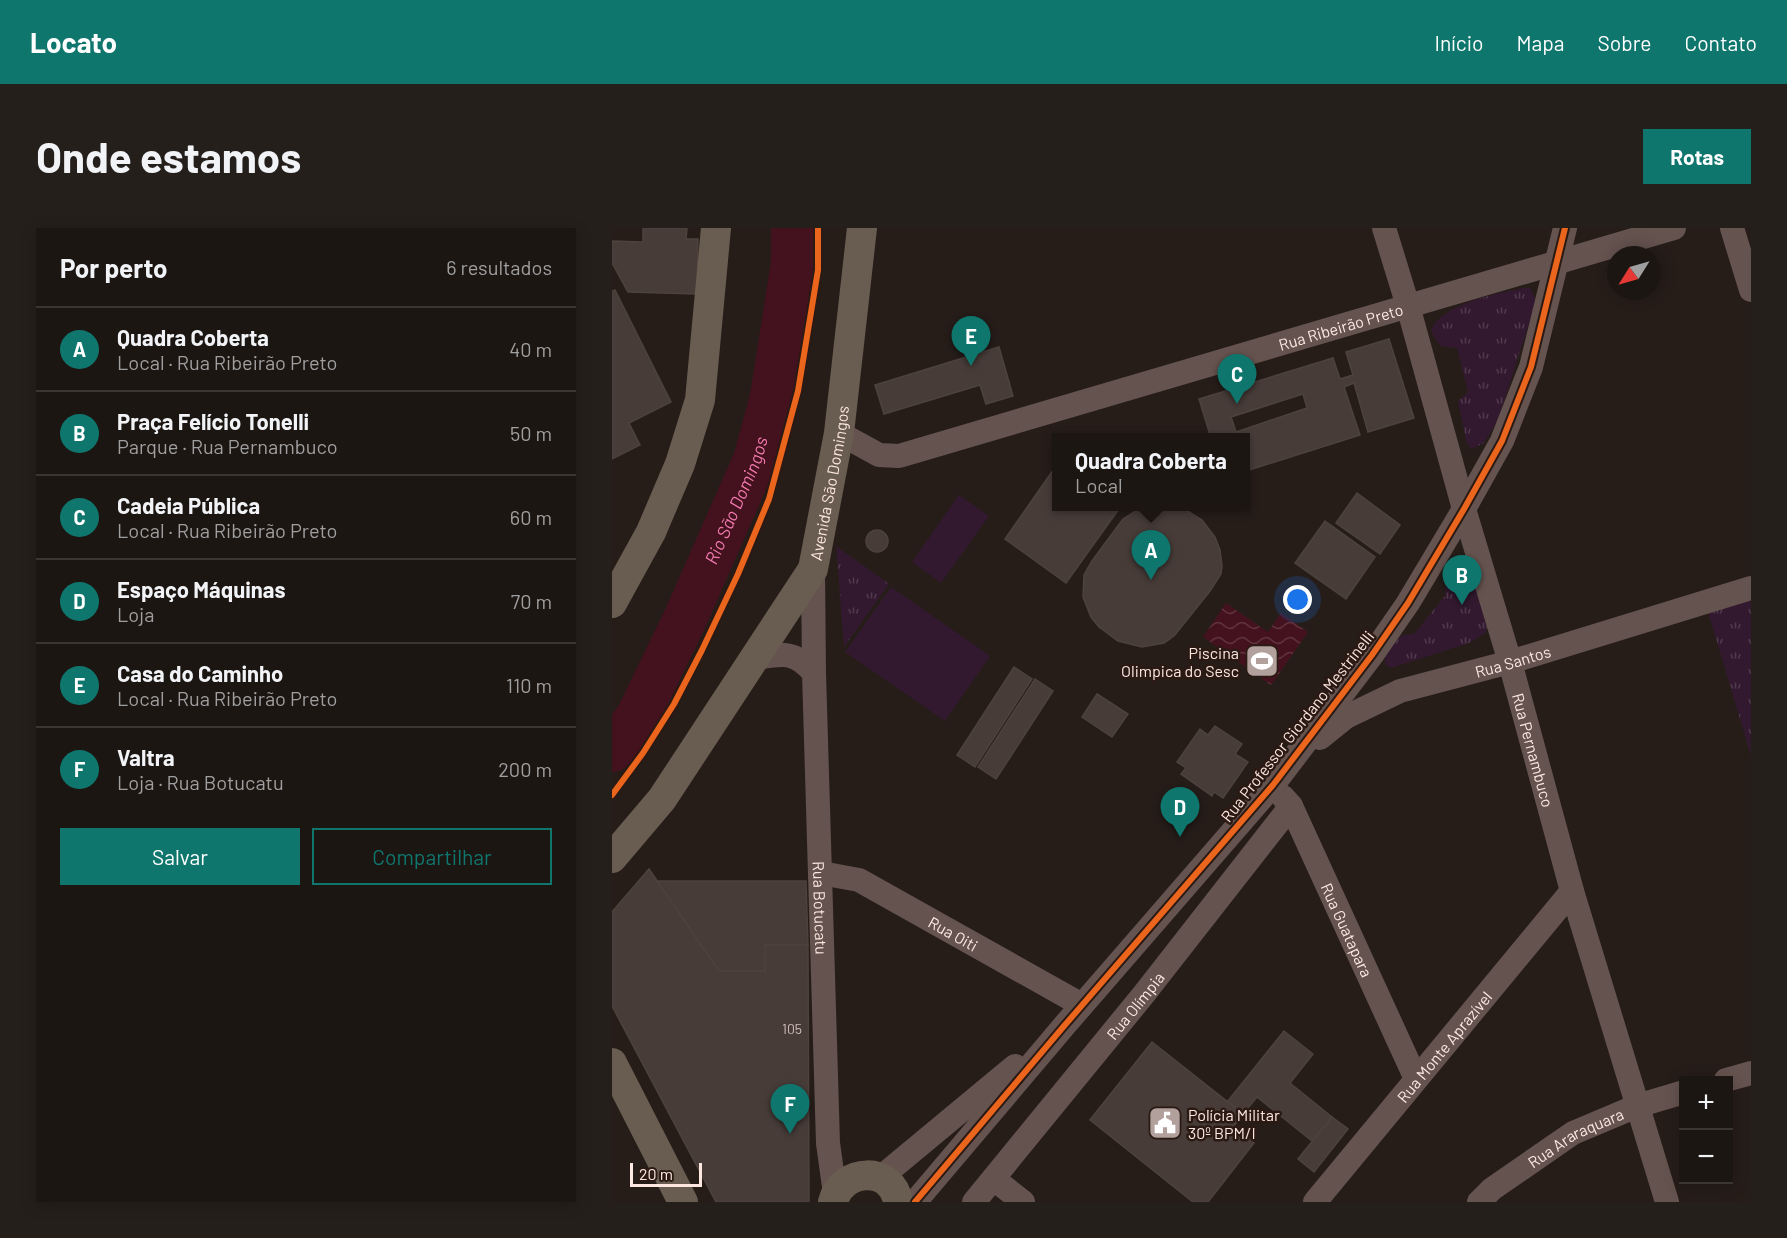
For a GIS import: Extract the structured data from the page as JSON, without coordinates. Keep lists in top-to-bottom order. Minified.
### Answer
{"streets":{"main road":["Avenida São Domingos"],"street":["Rua Ribeirão Preto","Rua Santos","Rua Professor Giordano Mestrinelli","Rua Pernambuco","Rua Botucatu","Rua Guatapara","Rua Oiti","Rua Olímpia","Rua Monte Aprazível","Rua Araraquara"]},"crossings":[["Rua Ribeirão Preto","Avenida São Domingos"],["Rua Ribeirão Preto","Rua Professor Giordano Mestrinelli"],["Rua Ribeirão Preto","Rua Pernambuco"],["Avenida São Domingos","Rua Botucatu"],["Rua Santos","Rua Professor Giordano Mestrinelli"],["Rua Santos","Rua Pernambuco"],["Rua Professor Giordano Mestrinelli","Rua Pernambuco"],["Rua Professor Giordano Mestrinelli","Rua Guatapara"],["Rua Professor Giordano Mestrinelli","Rua Oiti"],["Rua Pernambuco","Rua Monte Aprazível"],["Rua Pernambuco","Rua Araraquara"],["Rua Botucatu","Rua Oiti"],["Rua Guatapara","Rua Olímpia"],["Rua Guatapara","Rua Monte Aprazível"]],"water":["Rio São Domingos"],"places":{"sports":["Piscina Olimpica do Sesc"],"public building":["Polícia Militar 30º BPM/I"]},"house_numbers":["105"],"scale_bar":"20 m","north":"bottom left","page":{"header":"Locato","nav":["Início","Mapa","Sobre","Contato"],"buttons":["Rotas",["Salvar","Compartilhar"]],"title":"Onde estamos","heading":["Por perto","6 resultados"],"list":[{"mark":"A","name":"Quadra Coberta","note":"Local · Rua Ribeirão Preto","value":"40 m"},{"mark":"B","name":"Praça Felício Tonelli","note":"Parque · Rua Pernambuco","value":"50 m"},{"mark":"C","name":"Cadeia Pública","note":"Local · Rua Ribeirão Preto","value":"60 m"},{"mark":"D","name":"Espaço Máquinas","note":"Loja","value":"70 m"},{"mark":"E","name":"Casa do Caminho","note":"Local · Rua Ribeirão Preto","value":"110 m"},{"mark":"F","name":"Valtra","note":"Loja · Rua Botucatu","value":"200 m"}],"pins":["E","C","A","B","D","F"],"popup":["Quadra Coberta","Local"],"map_buttons":["+","−"],"scale":"20 m"}}
